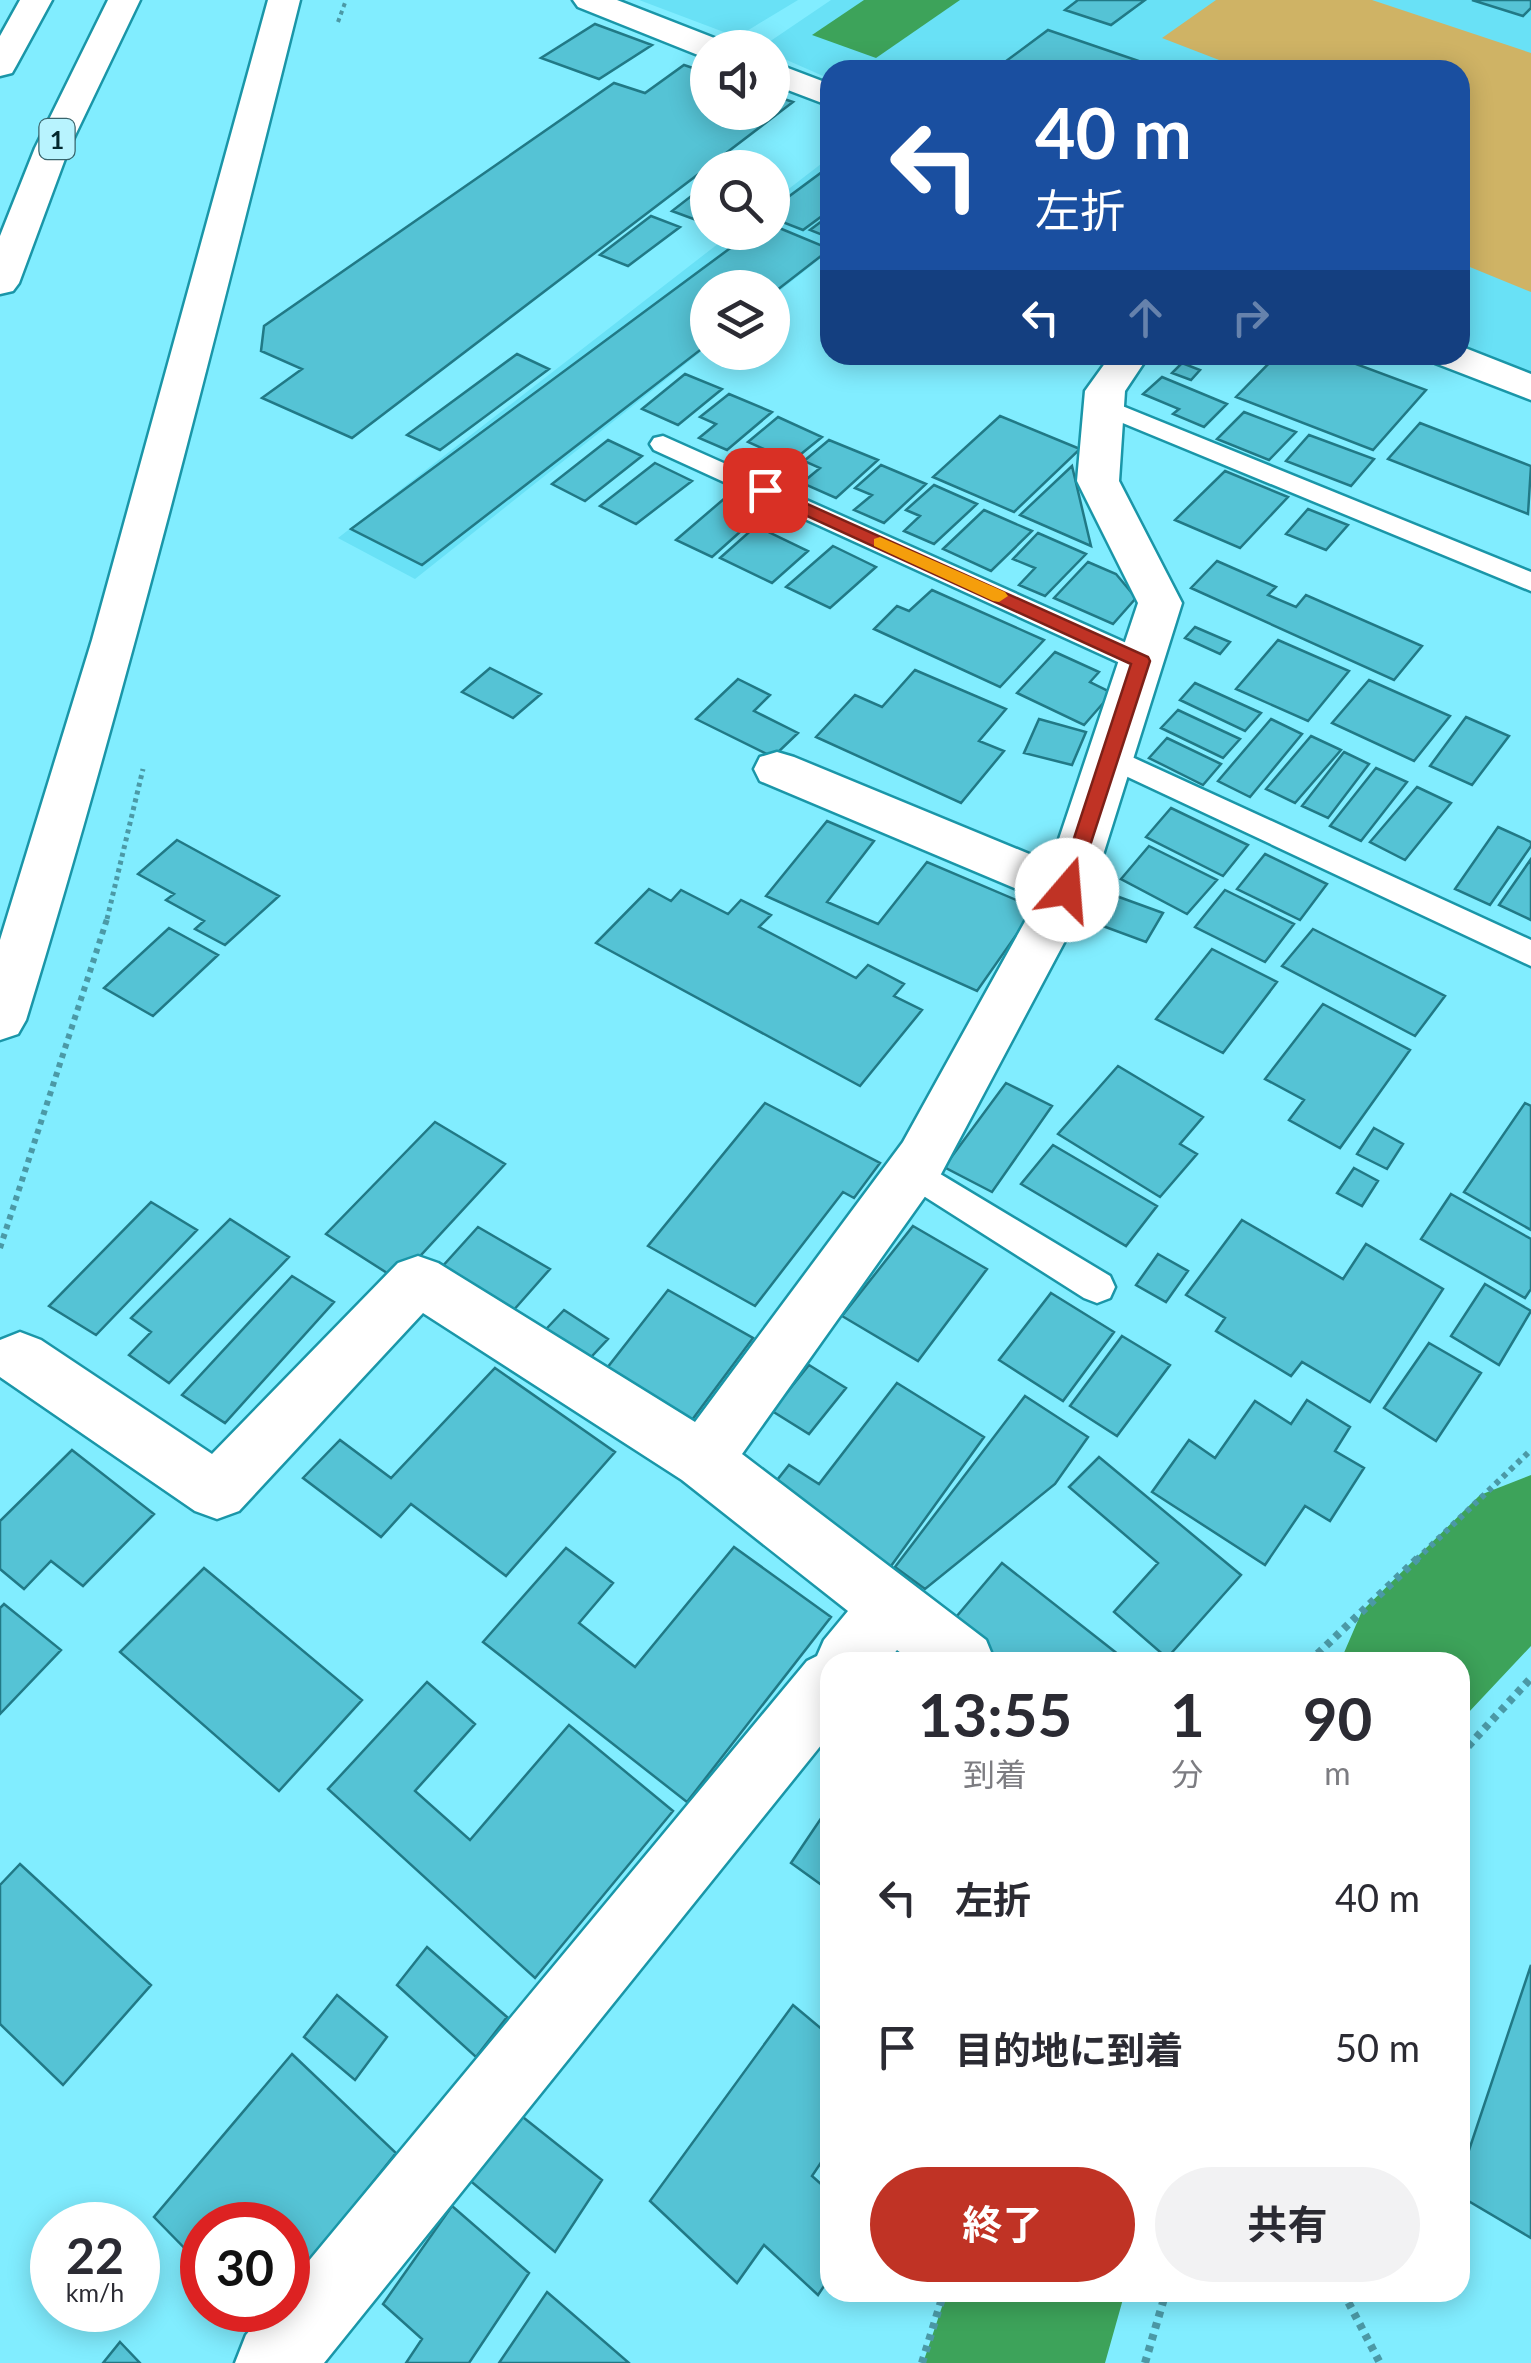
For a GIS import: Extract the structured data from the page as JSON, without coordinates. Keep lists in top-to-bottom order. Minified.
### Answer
{"streets":{"main road":["1"]},"page":{"turn":["40 m","左折"],"eta":["13:55","到着","1","分","90","m"],"list":[{"name":"左折","value":"40 m"},{"name":"目的地に到着","value":"50 m"}],"buttons":["終了","共有"],"speed":"22 km/h","limit":"30"}}
